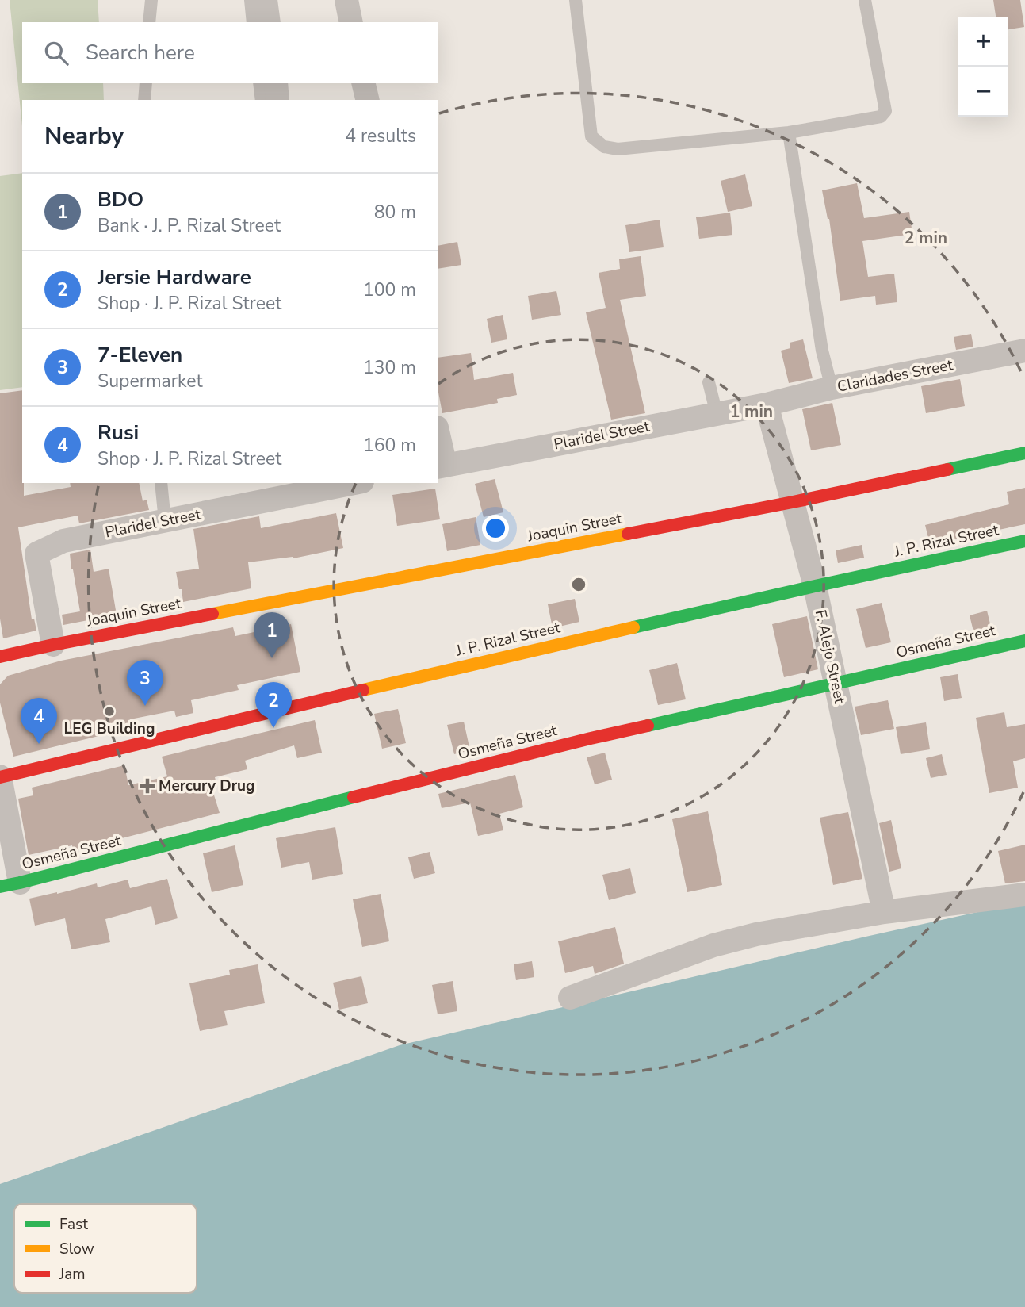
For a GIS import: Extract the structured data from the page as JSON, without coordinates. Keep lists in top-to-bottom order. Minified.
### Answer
{"streets":{"street":["Claridades Street","Plaridel Street","Joaquin Street","J. P. Rizal Street","Osmeña Street","F. Alejo Street"]},"crossings":[["Claridades Street","Plaridel Street"],["Claridades Street","F. Alejo Street"],["Plaridel Street","Joaquin Street"],["Plaridel Street","F. Alejo Street"],["Joaquin Street","F. Alejo Street"],["J. P. Rizal Street","F. Alejo Street"],["Osmeña Street","F. Alejo Street"]],"places":{"other":["LEG Building"],"health":["Mercury Drug"]},"legend":["Fast","Slow","Jam"],"page":{"map_buttons":["+","−"],"search":"Search here","heading":["Nearby","4 results"],"list":[{"mark":"1","name":"BDO","note":"Bank · J. P. Rizal Street","value":"80 m"},{"mark":"2","name":"Jersie Hardware","note":"Shop · J. P. Rizal Street","value":"100 m"},{"mark":"3","name":"7-Eleven","note":"Supermarket","value":"130 m"},{"mark":"4","name":"Rusi","note":"Shop · J. P. Rizal Street","value":"160 m"}],"pins":["1","3","2","4"]},"rings":["2 min","1 min"]}
